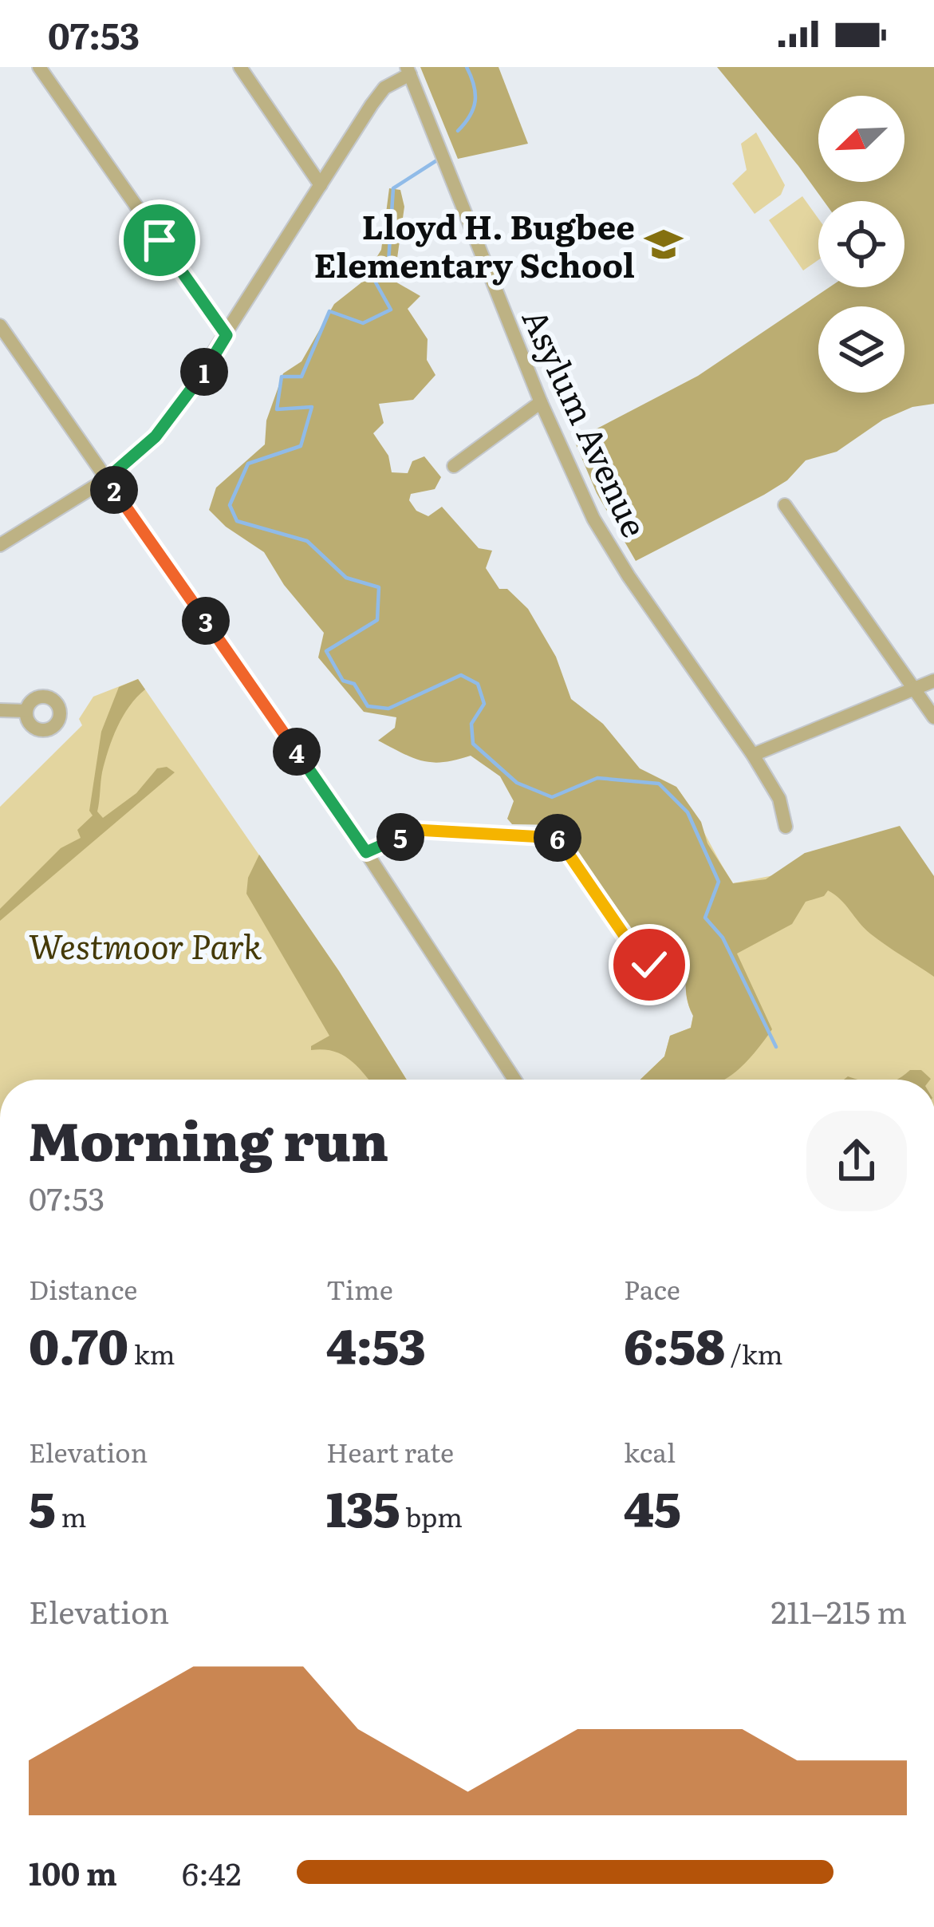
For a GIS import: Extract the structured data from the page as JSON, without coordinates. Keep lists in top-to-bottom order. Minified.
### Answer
{"streets":{"street":["Asylum Avenue"]},"parks":["Westmoor Park"],"places":{"school or university":["Lloyd H. Bugbee Elementary School"]},"north":"bottom left","page":{"status":"07:53","pins":["1","2","3","4","5","6"],"heading":["Morning run","07:53"],"stats":[["Distance","0.70 km"],["Time","4:53"],["Pace","6:58 /km"],["Elevation","5 m"],["Heart rate","135 bpm"],["kcal","45"]],"chart":["Elevation","211–215 m"],"list":[{"name":"100 m","note":"6:42"}]}}
